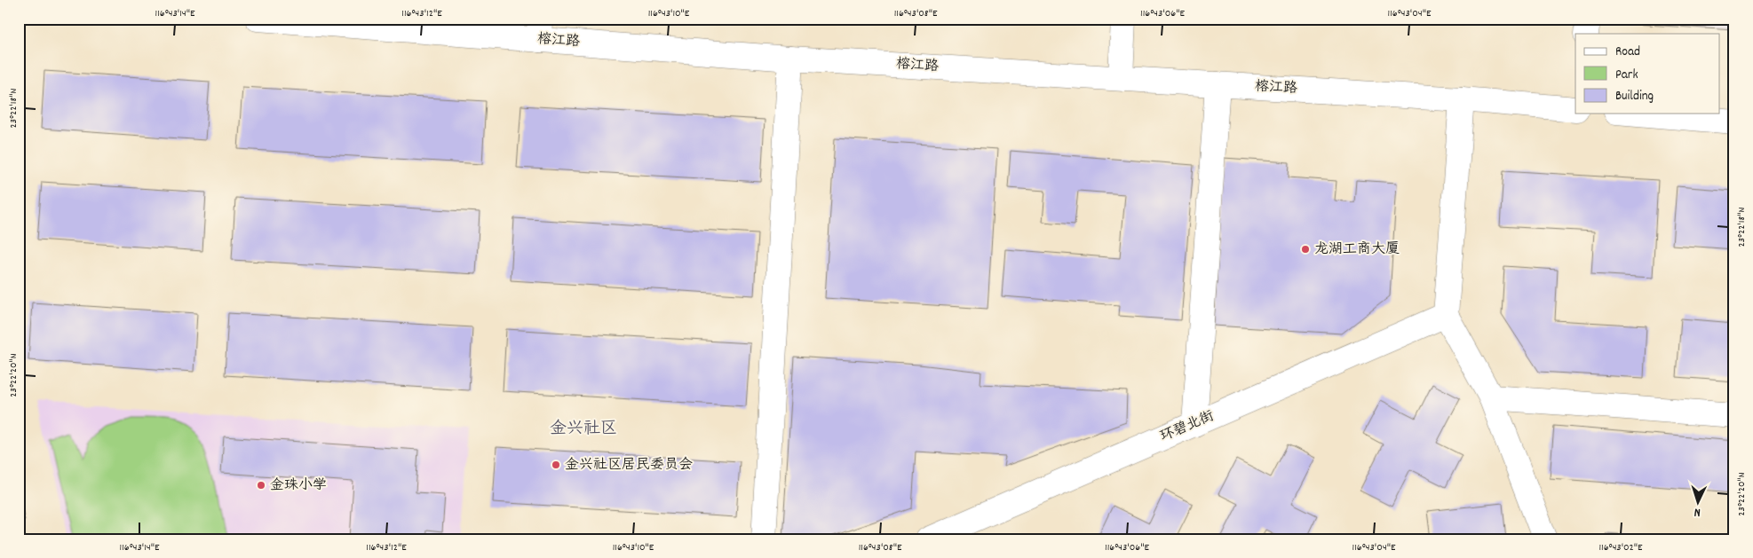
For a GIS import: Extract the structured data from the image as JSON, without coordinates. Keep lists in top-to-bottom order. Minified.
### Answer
{"streets":{"street":["榕江路","环碧北街"]},"districts":["金兴社区"],"places":["龙湖工商大厦","金兴社区居民委员会","金珠小学"],"legend":["Road","Park","Building"],"north":"bottom","coordinates":["116°43'14\"E","116°43'12\"E","116°43'10\"E","116°43'08\"E","116°43'06\"E","116°43'04\"E","23°22'18\"N","23°22'20\"N","116°43'02\"E"]}
